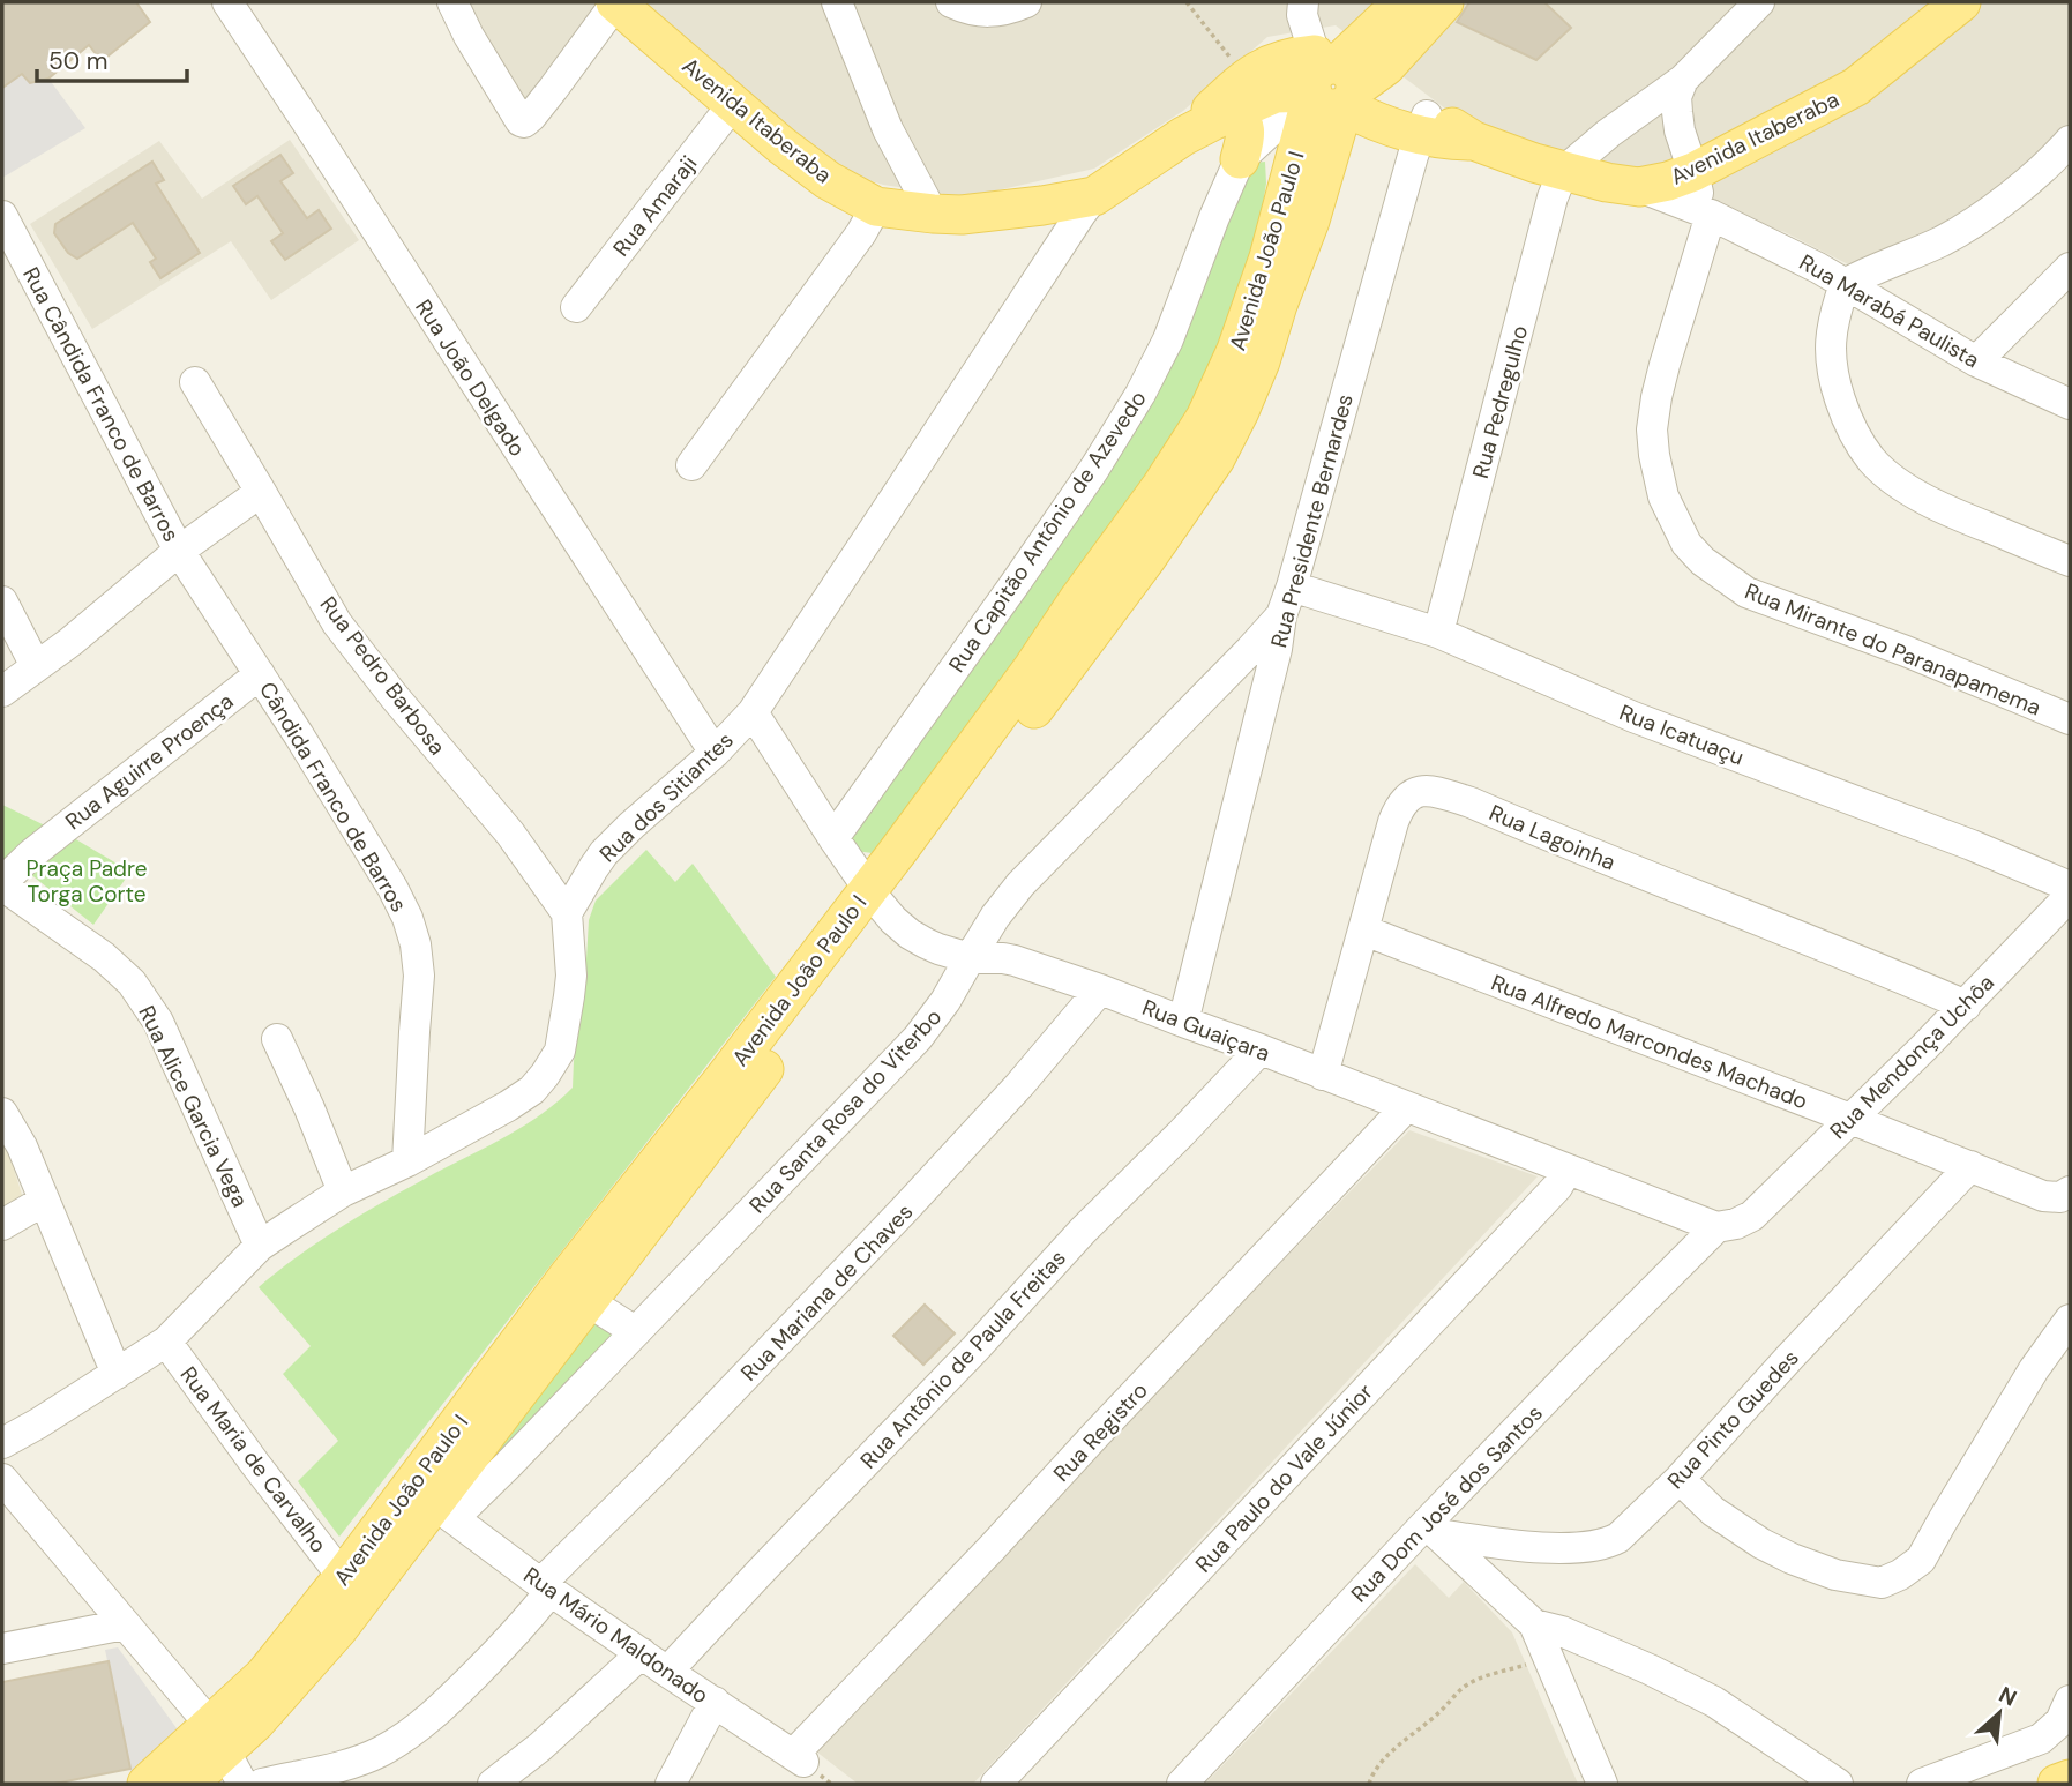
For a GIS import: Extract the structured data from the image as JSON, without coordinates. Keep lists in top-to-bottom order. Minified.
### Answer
{"streets":{"main road":["Avenida Itaberaba","Avenida João Paulo I"],"street":["Rua Amaraji","Rua Marabá Paulista","Rua João Delgado","Rua Pedregulho","Rua Cândida Franco de Barros","Rua Presidente Bernardes","Rua Capitão Antônio de Azevedo","Rua Mirante do Paranapamema","Rua Pedro Barbosa","Rua Icatuaçu","Rua Aguirre Proença","Cândida Franco de Barros","Rua dos Sitiantes","Rua Lagoinha","Rua Guaiçara","Rua Alfredo Marcondes Machado","Rua Mendonça Uchôa","Rua Alice Garcia Vega","Rua Santa Rosa do Viterbo","Rua Mariana de Chaves","Rua Antônio de Paula Freitas","Rua Pinto Guedes","Rua Registro","Rua Maria de Carvalho","Rua Paulo do Vale Júnior","Rua Dom José dos Santos","Rua Mário Maldonado"]},"crossings":[["Avenida Itaberaba","Rua Amaraji"],["Avenida Itaberaba","Avenida João Paulo I"],["Avenida Itaberaba","Rua Marabá Paulista"],["Avenida Itaberaba","Rua Pedregulho"],["Avenida Itaberaba","Rua Presidente Bernardes"],["Avenida Itaberaba","Rua Capitão Antônio de Azevedo"],["Avenida Itaberaba","Rua dos Sitiantes"],["Avenida João Paulo I","Rua Capitão Antônio de Azevedo"],["Avenida João Paulo I","Rua Guaiçara"],["Avenida João Paulo I","Rua Santa Rosa do Viterbo"],["Avenida João Paulo I","Rua Maria de Carvalho"],["Avenida João Paulo I","Rua Mário Maldonado"],["Rua Marabá Paulista","Rua Mirante do Paranapamema"],["Rua João Delgado","Rua dos Sitiantes"],["Rua Pedregulho","Rua Icatuaçu"],["Rua Cândida Franco de Barros","Cândida Franco de Barros"],["Rua Presidente Bernardes","Rua Icatuaçu"],["Rua Presidente Bernardes","Rua Guaiçara"],["Rua Presidente Bernardes","Rua Santa Rosa do Viterbo"],["Rua Capitão Antônio de Azevedo","Rua Guaiçara"],["Rua Pedro Barbosa","Rua dos Sitiantes"],["Rua Aguirre Proença","Cândida Franco de Barros"],["Rua Aguirre Proença","Rua Alice Garcia Vega"],["Rua dos Sitiantes","Rua Guaiçara"],["Rua Lagoinha","Rua Guaiçara"],["Rua Lagoinha","Rua Alfredo Marcondes Machado"],["Rua Lagoinha","Rua Mendonça Uchôa"],["Rua Guaiçara","Rua Mendonça Uchôa"],["Rua Guaiçara","Rua Santa Rosa do Viterbo"],["Rua Guaiçara","Rua Mariana de Chaves"],["Rua Guaiçara","Rua Antônio de Paula Freitas"],["Rua Guaiçara","Rua Registro"],["Rua Guaiçara","Rua Paulo do Vale Júnior"],["Rua Guaiçara","Rua Dom José dos Santos"],["Rua Alfredo Marcondes Machado","Rua Mendonça Uchôa"],["Rua Alfredo Marcondes Machado","Rua Pinto Guedes"],["Rua Mendonça Uchôa","Rua Dom José dos Santos"],["Rua Santa Rosa do Viterbo","Rua Mário Maldonado"],["Rua Mariana de Chaves","Rua Mário Maldonado"],["Rua Antônio de Paula Freitas","Rua Mário Maldonado"],["Rua Pinto Guedes","Rua Dom José dos Santos"],["Rua Registro","Rua Mário Maldonado"]],"parks":["Praça Padre Torga Corte"],"scale_bar":"50 m","north":"top right"}
